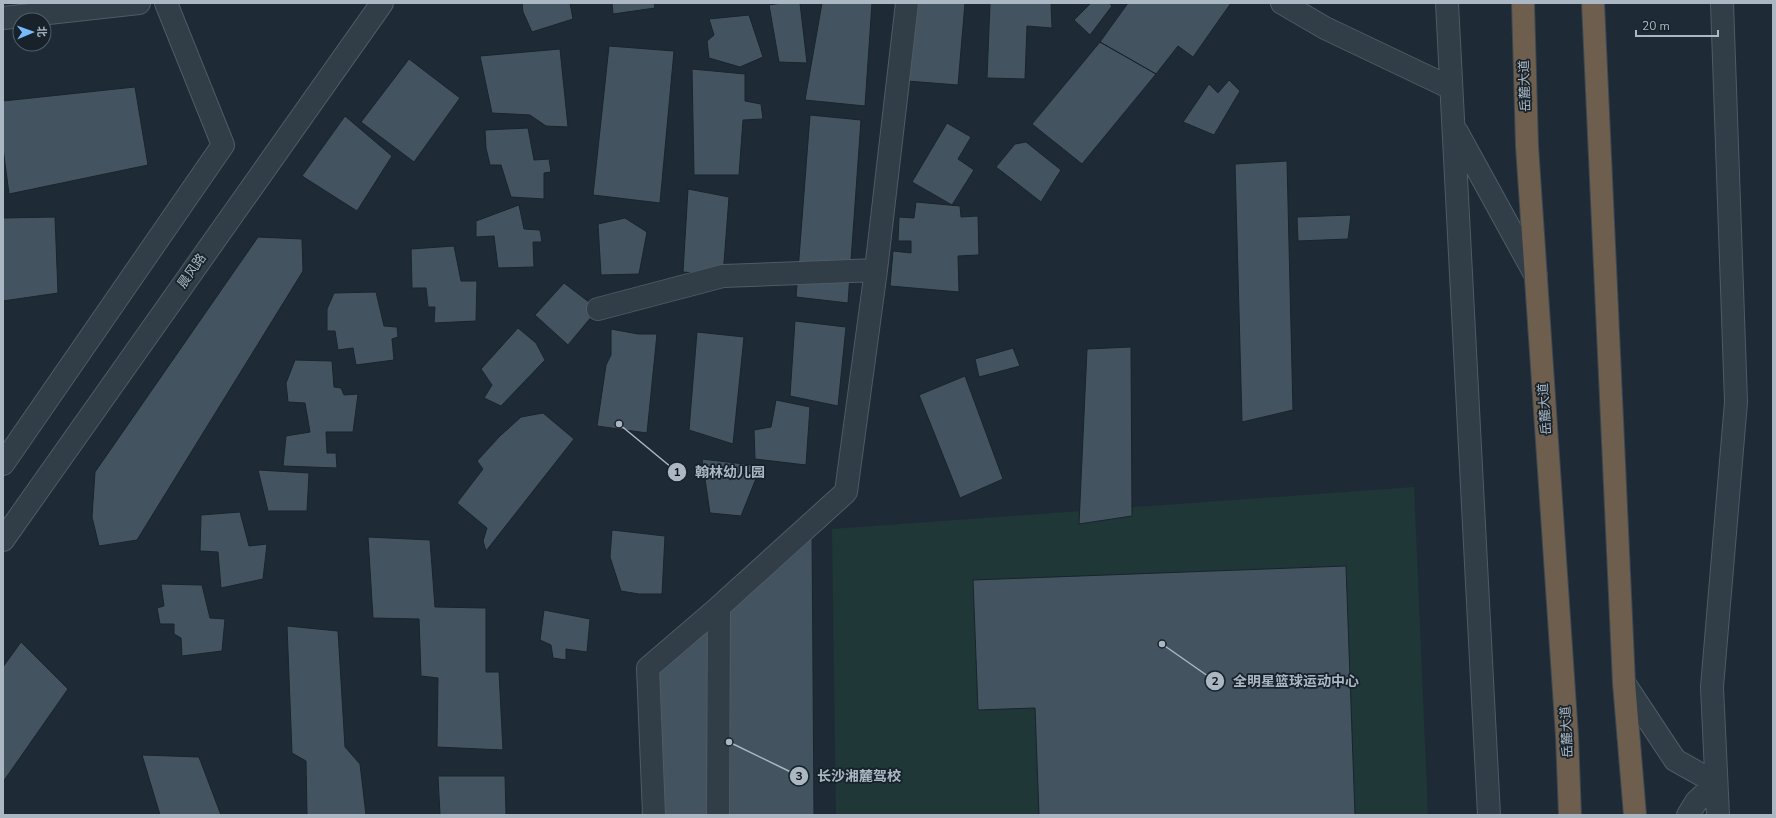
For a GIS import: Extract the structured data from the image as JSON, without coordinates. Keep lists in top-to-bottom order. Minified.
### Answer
{"streets":{"highway":["岳麓大道"],"street":["晨风路"]},"places":["翰林幼儿园","全明星篮球运动中心","长沙湘麓驾校"],"scale_bar":"20 m","north":"right"}
